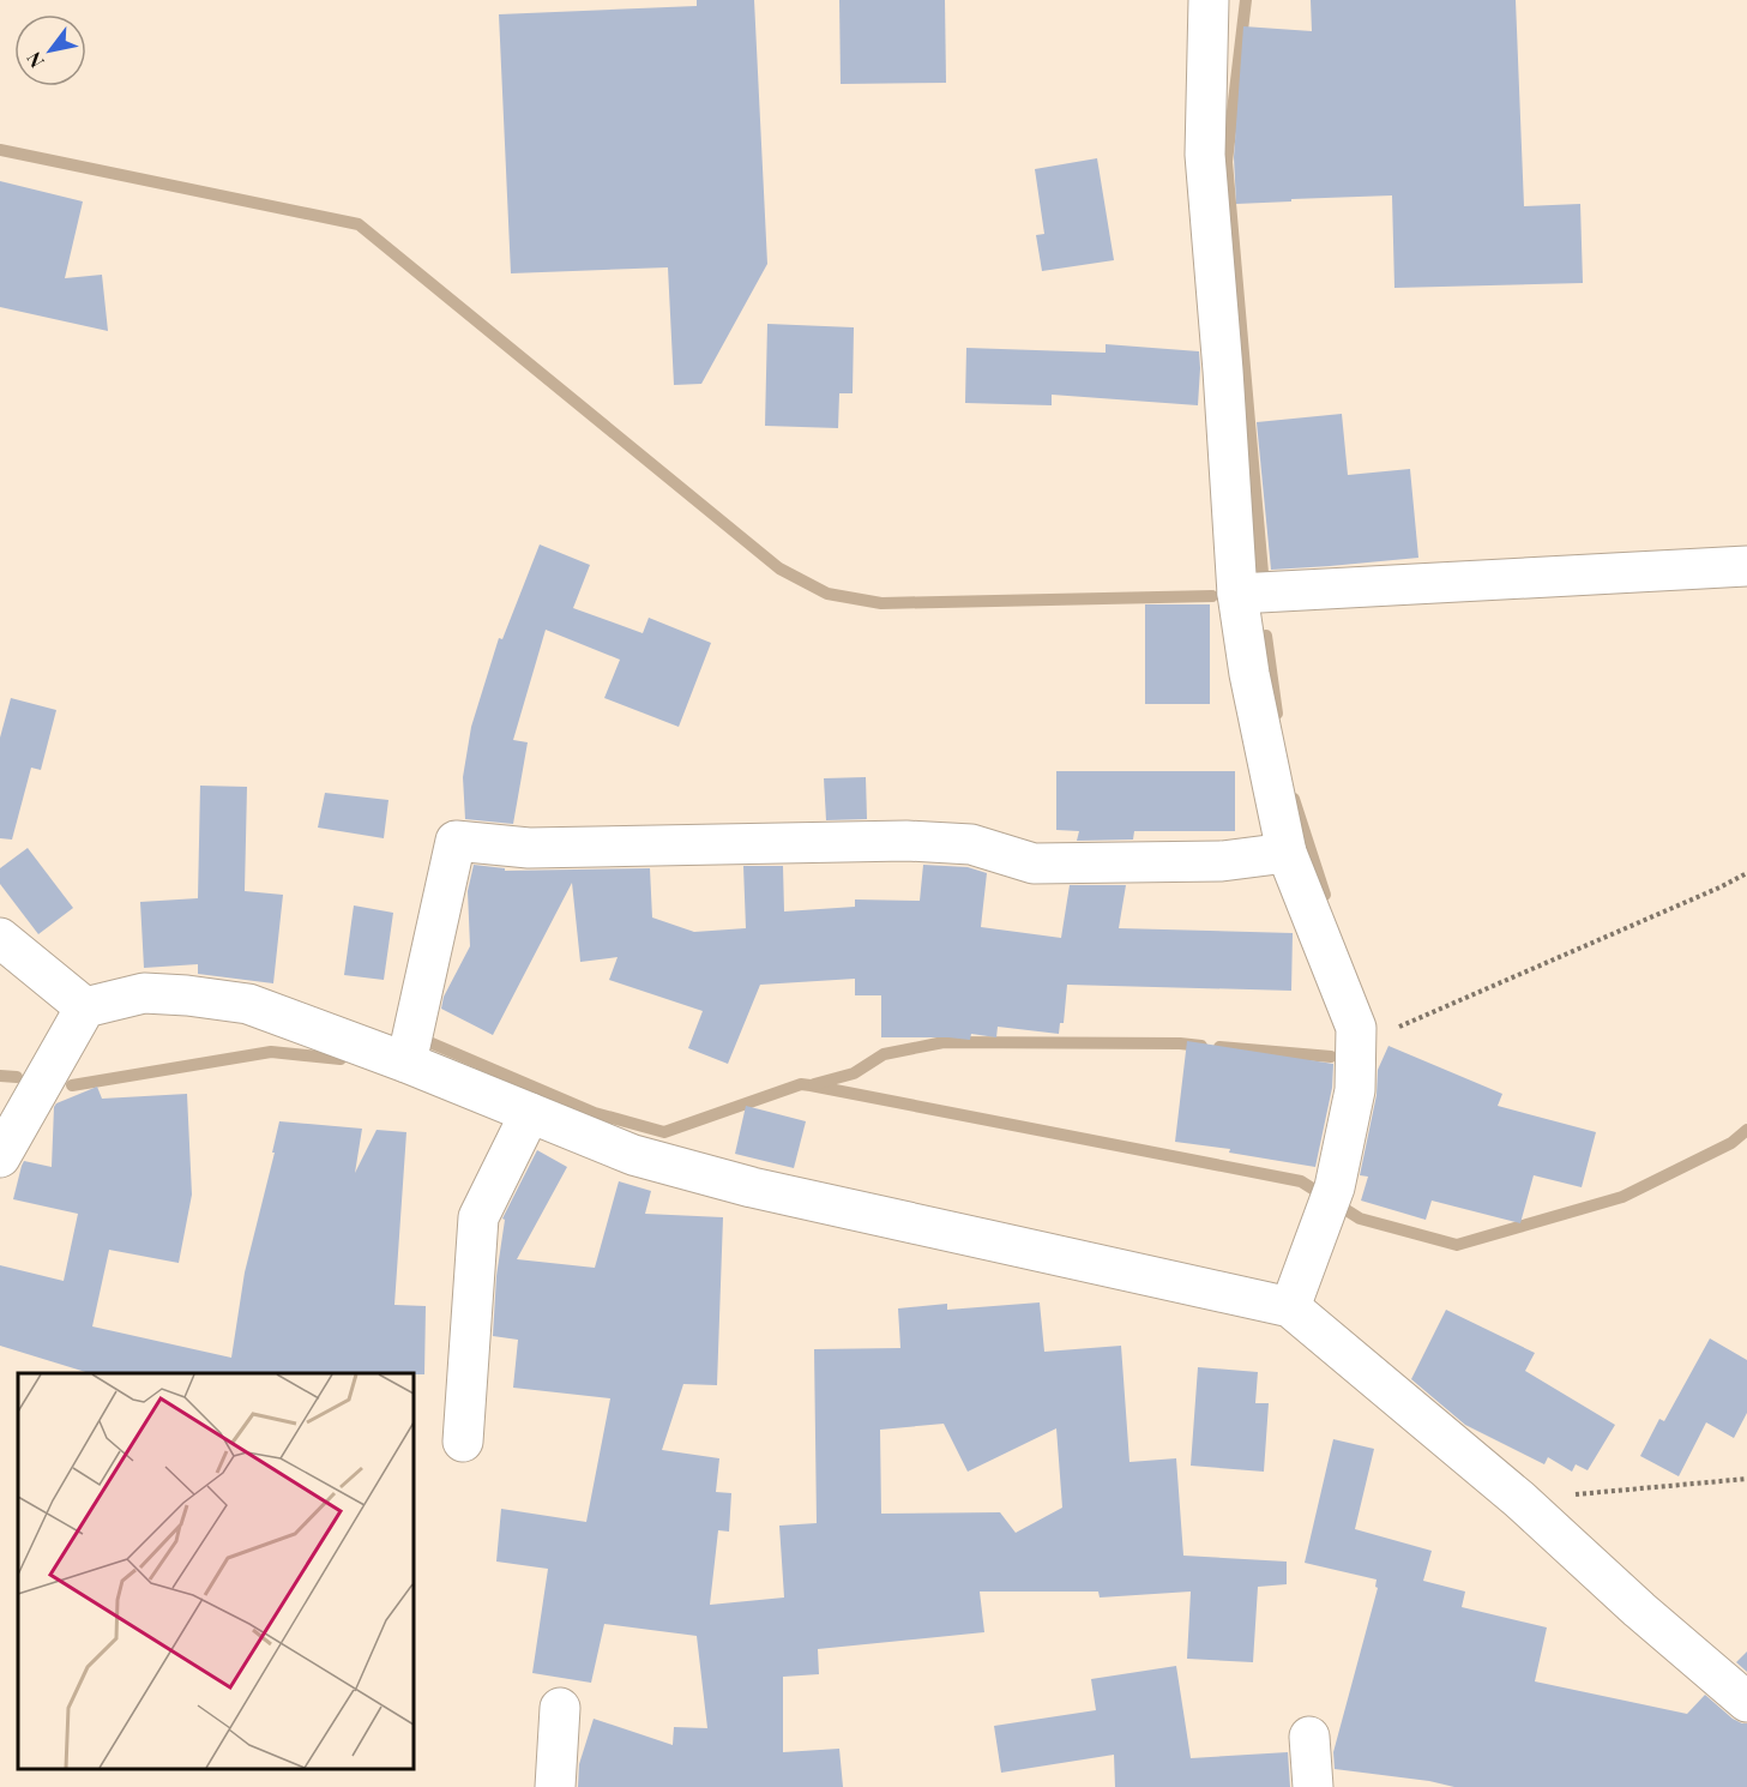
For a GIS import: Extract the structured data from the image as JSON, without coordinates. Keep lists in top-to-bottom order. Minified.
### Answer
{"north":"bottom left"}
